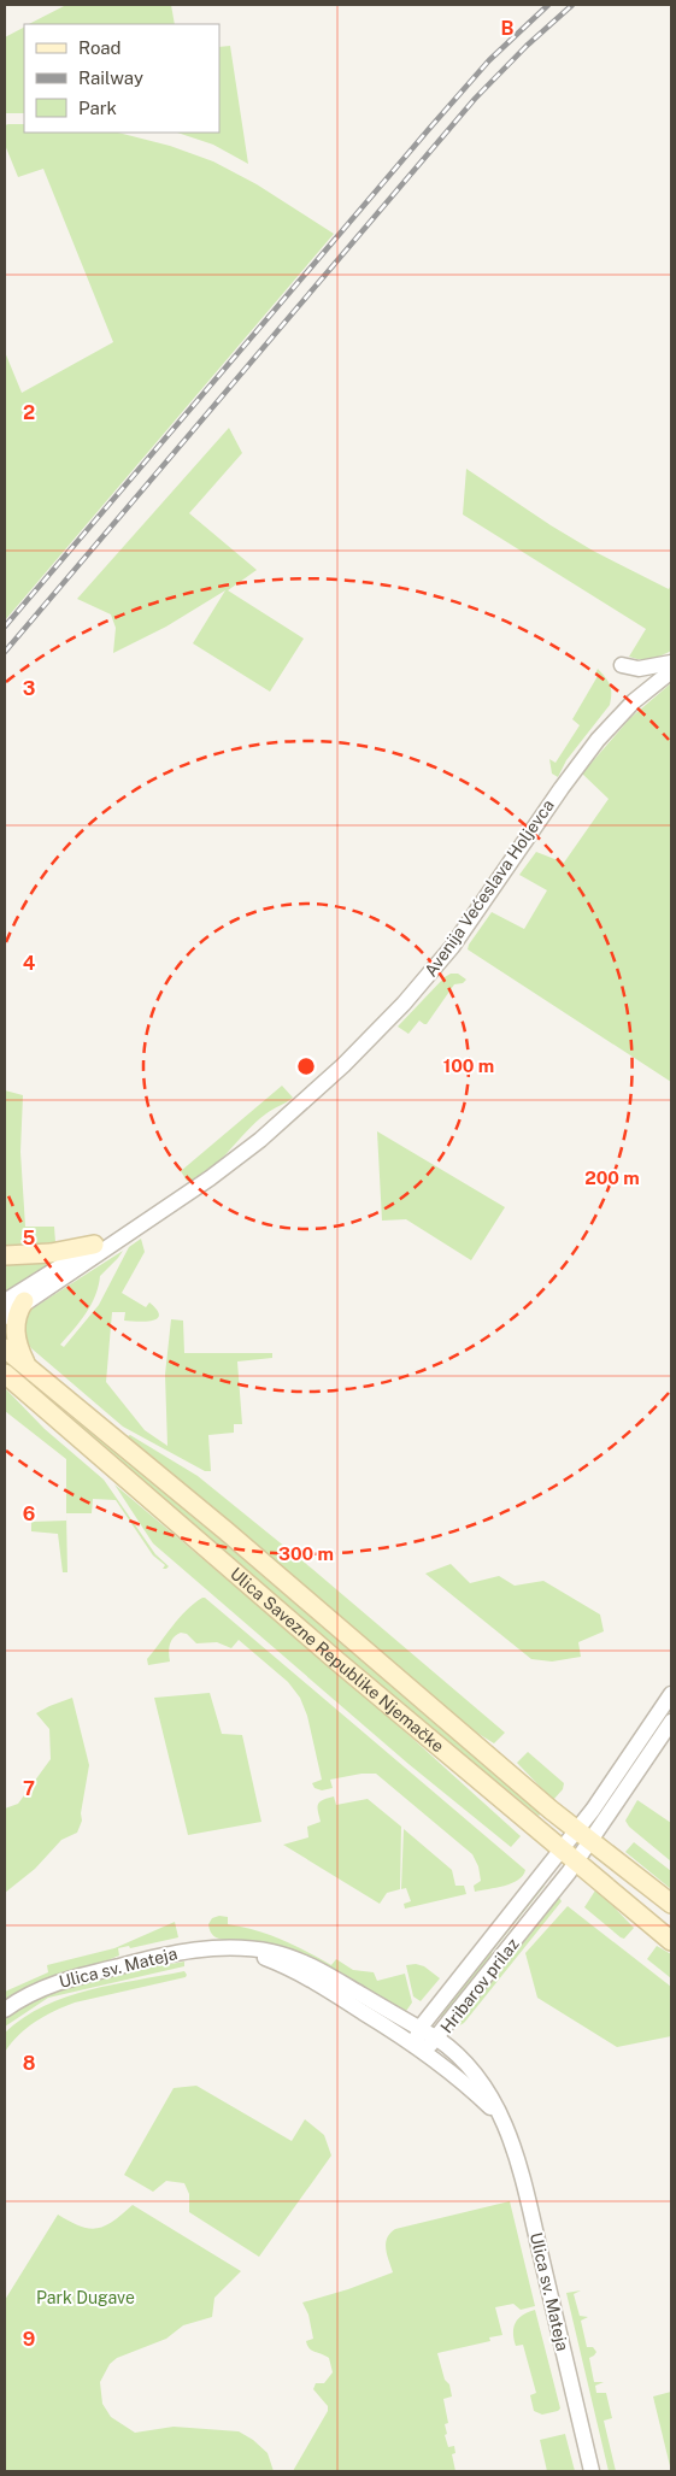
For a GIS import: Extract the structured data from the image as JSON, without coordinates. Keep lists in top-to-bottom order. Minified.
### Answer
{"streets":{"main road":["Ulica Savezne Republike Njemačke"],"street":["Avenija Većeslava Holjevca","Ulica sv. Mateja","Hribarov prilaz"]},"crossings":[["Ulica Savezne Republike Njemačke","Hribarov prilaz"],["Ulica sv. Mateja","Hribarov prilaz"]],"parks":["Park Dugave"],"legend":["Road","Railway","Park"],"grid":{"columns":["B"],"rows":["2","3","4","5","6","7","8","9"]},"rings":["100 m","200 m","300 m"]}
